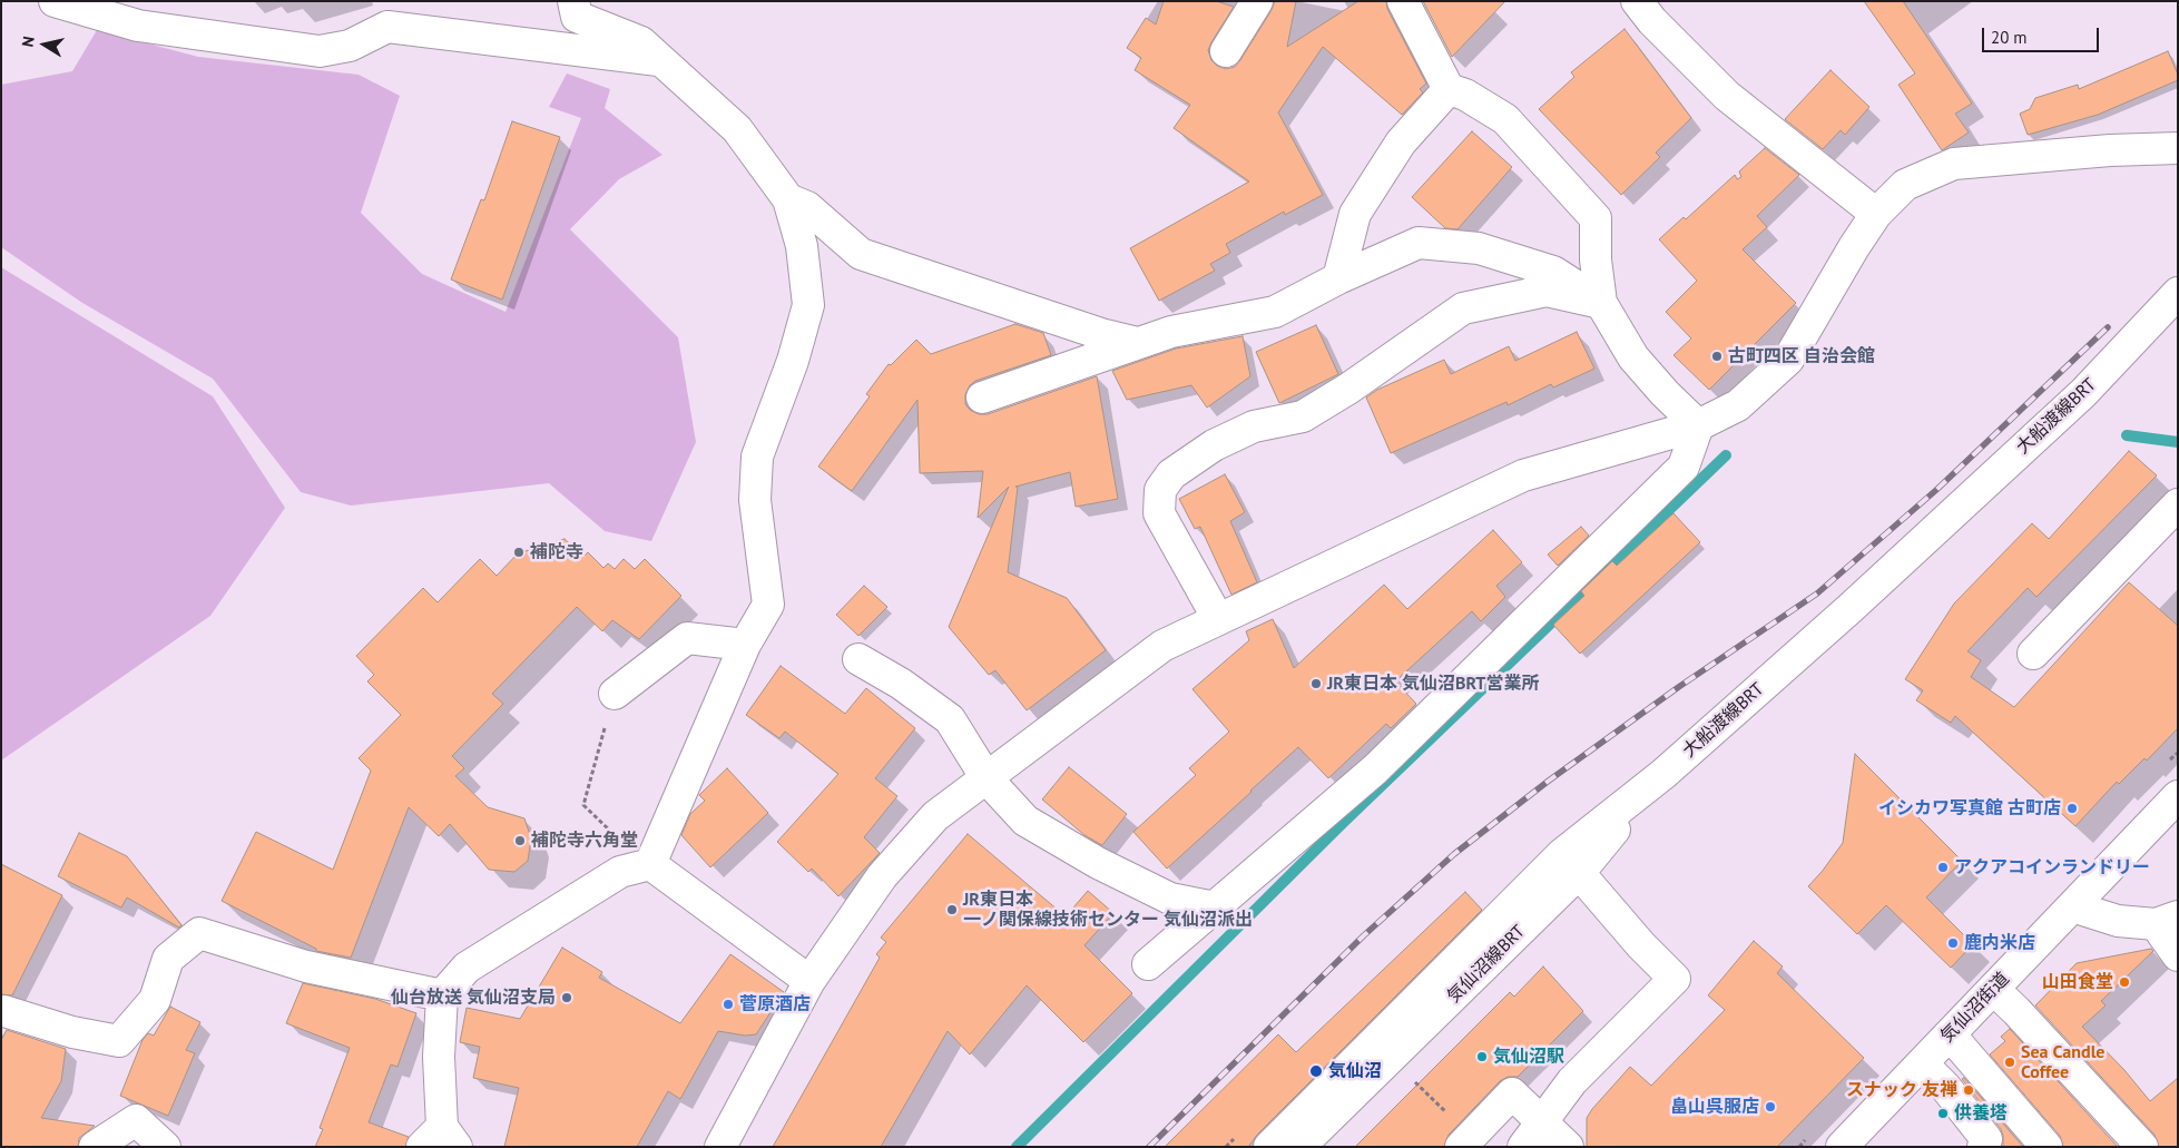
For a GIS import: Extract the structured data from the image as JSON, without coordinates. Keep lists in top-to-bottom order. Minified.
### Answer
{"streets":{"street":["大船渡線BRT","気仙沼線BRT","気仙沼街道"]},"crossings":[["大船渡線BRT","気仙沼線BRT"]],"places":["古町四区 自治会館","補陀寺","JR東日本 気仙沼BRT営業所","イシカワ写真館 古町店","補陀寺六角堂","アクアコインランドリー","JR東日本 一ノ関保線技術センター 気仙沼派出","鹿内米店","山田食堂","仙台放送 気仙沼支局","菅原酒店","気仙沼駅","Sea Candle Coffee","気仙沼","スナック 友禅","畠山呉服店","供養塔"],"scale_bar":"20 m","north":"left"}
